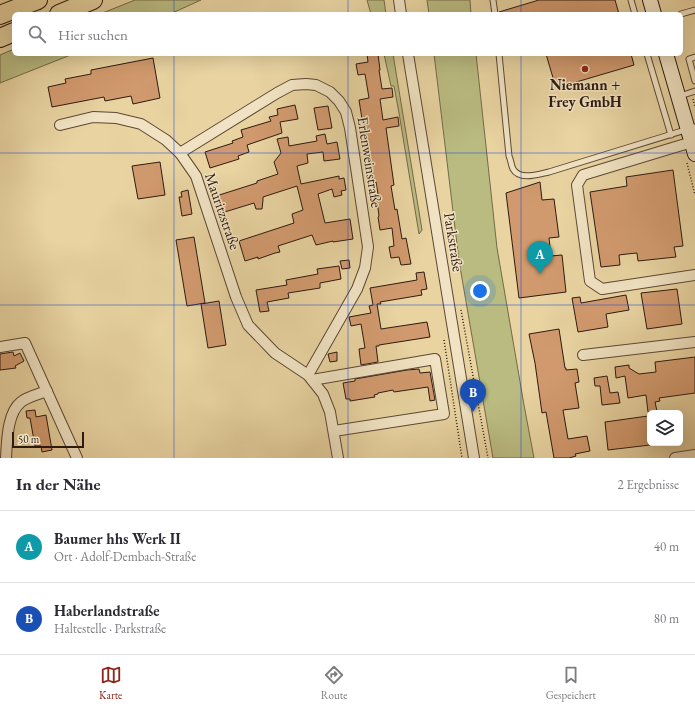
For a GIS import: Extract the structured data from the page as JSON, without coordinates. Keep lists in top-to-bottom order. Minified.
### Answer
{"streets":{"street":["Erlenweinstraße","Mauritzstraße","Parkstraße"]},"crossings":[["Erlenweinstraße","Mauritzstraße"]],"places":["Niemann + Frey GmbH"],"scale_bar":"50 m","page":{"search":"Hier suchen","pins":["A","B"],"scale":"50 m","heading":["In der Nähe","2 Ergebnisse"],"list":[{"mark":"A","name":"Baumer hhs Werk II","note":"Ort · Adolf-Dembach-Straße","value":"40 m"},{"mark":"B","name":"Haberlandstraße","note":"Haltestelle · Parkstraße","value":"80 m"}],"nav":["Karte","Route","Gespeichert"]}}
